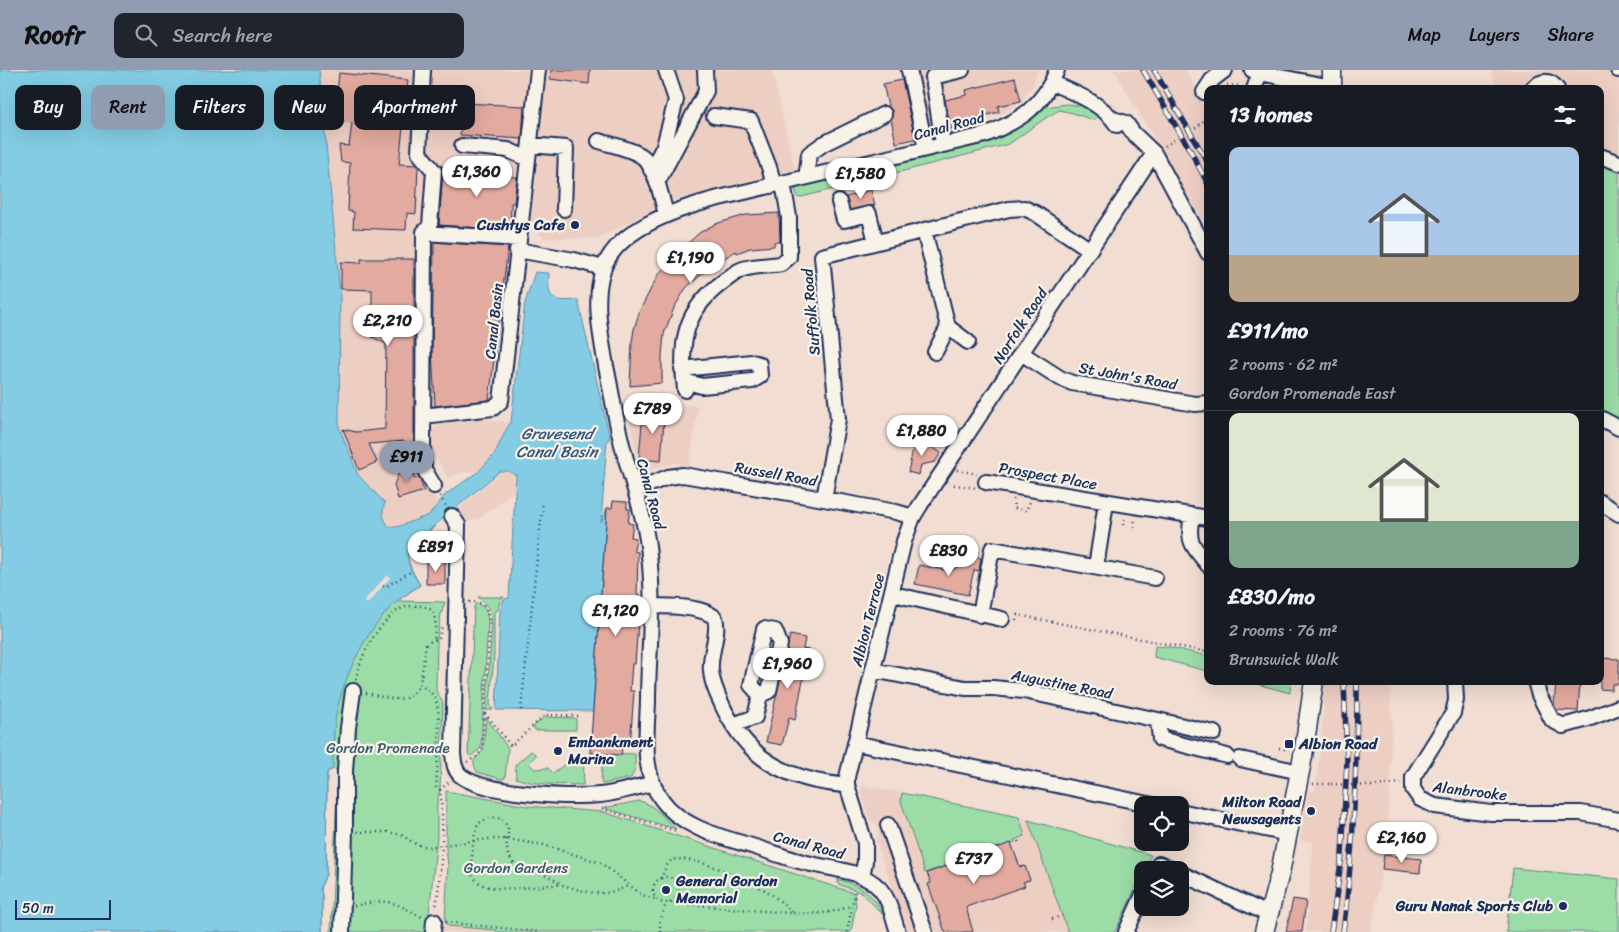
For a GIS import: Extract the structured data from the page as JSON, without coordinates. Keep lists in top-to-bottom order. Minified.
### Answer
{"streets":{"street":["Canal Road","Suffolk Road","Canal Basin","Norfolk Road","St John's Road","Russell Road","Prospect Place","Albion Terrace","Augustine Road","Alanbrooke"]},"crossings":[["Canal Road","Russell Road"],["Canal Road","Albion Terrace"],["Suffolk Road","Norfolk Road"],["Suffolk Road","Russell Road"],["Norfolk Road","St John's Road"],["Norfolk Road","Russell Road"],["Norfolk Road","Albion Terrace"],["Russell Road","Albion Terrace"],["Albion Terrace","Augustine Road"]],"water":["Gravesend Canal Basin"],"parks":["Gordon Promenade","Gordon Gardens"],"places":{"other":["Cushtys Cafe","Embankment Marina","Milton Road Newsagents","General Gordon Memorial","Guru Nanak Sports Club"],"transit":["Albion Road"]},"scale_bar":"50 m","page":{"header":"Roofr","search":"Search here","nav":["Map","Layers","Share"],"chip":["Buy","Rent","Filters","New","Apartment"],"heading":"13 homes","list":[{"name":"£911/mo","note":"2 rooms · 62 m² · Gordon Promenade East"},{"name":"£830/mo","note":"2 rooms · 76 m² · Brunswick Walk"}],"price":["£1,360","£1,580","£1,190","£2,210","£789","£1,880","£911","£891","£830","£1,120","£1,960","£2,160","£737"],"scale":"50 m"}}
